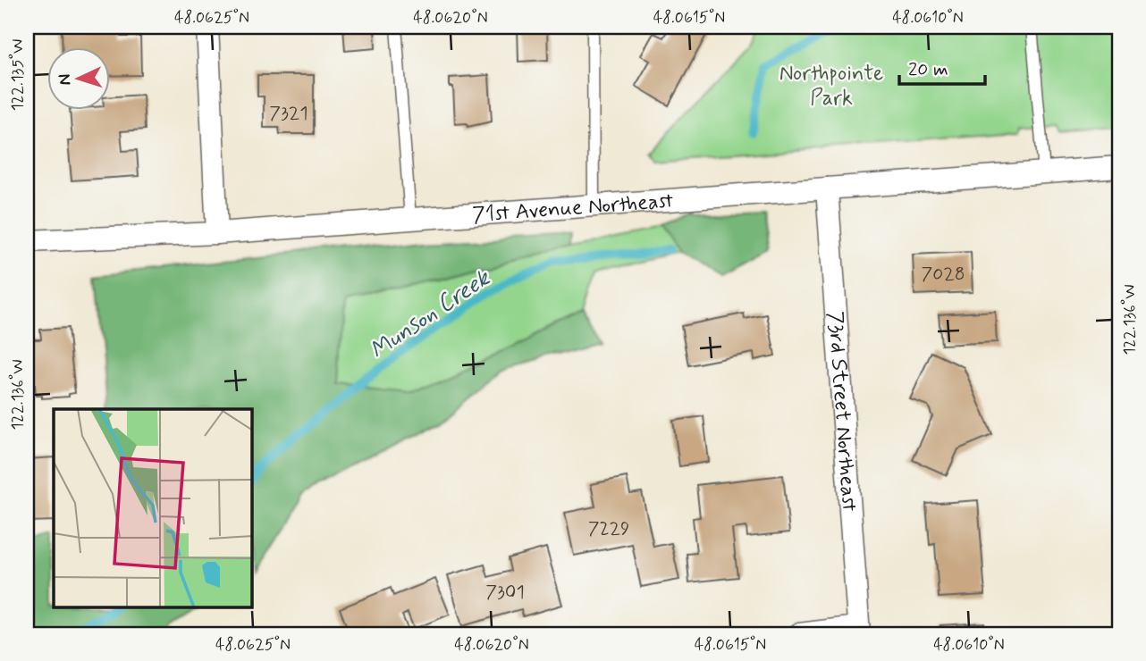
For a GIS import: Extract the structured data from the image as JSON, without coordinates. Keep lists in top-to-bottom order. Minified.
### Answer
{"streets":{"street":["71st Avenue Northeast","73rd Street Northeast"]},"crossings":[["71st Avenue Northeast","73rd Street Northeast"]],"water":["Munson Creek"],"parks":["Northpointe Park"],"house_numbers":["7321","7028","7229","7301"],"scale_bar":"20 m","north":"left","coordinates":["48.0625°N","48.0620°N","48.0615°N","48.0610°N","122.135°W","122.136°W"]}
